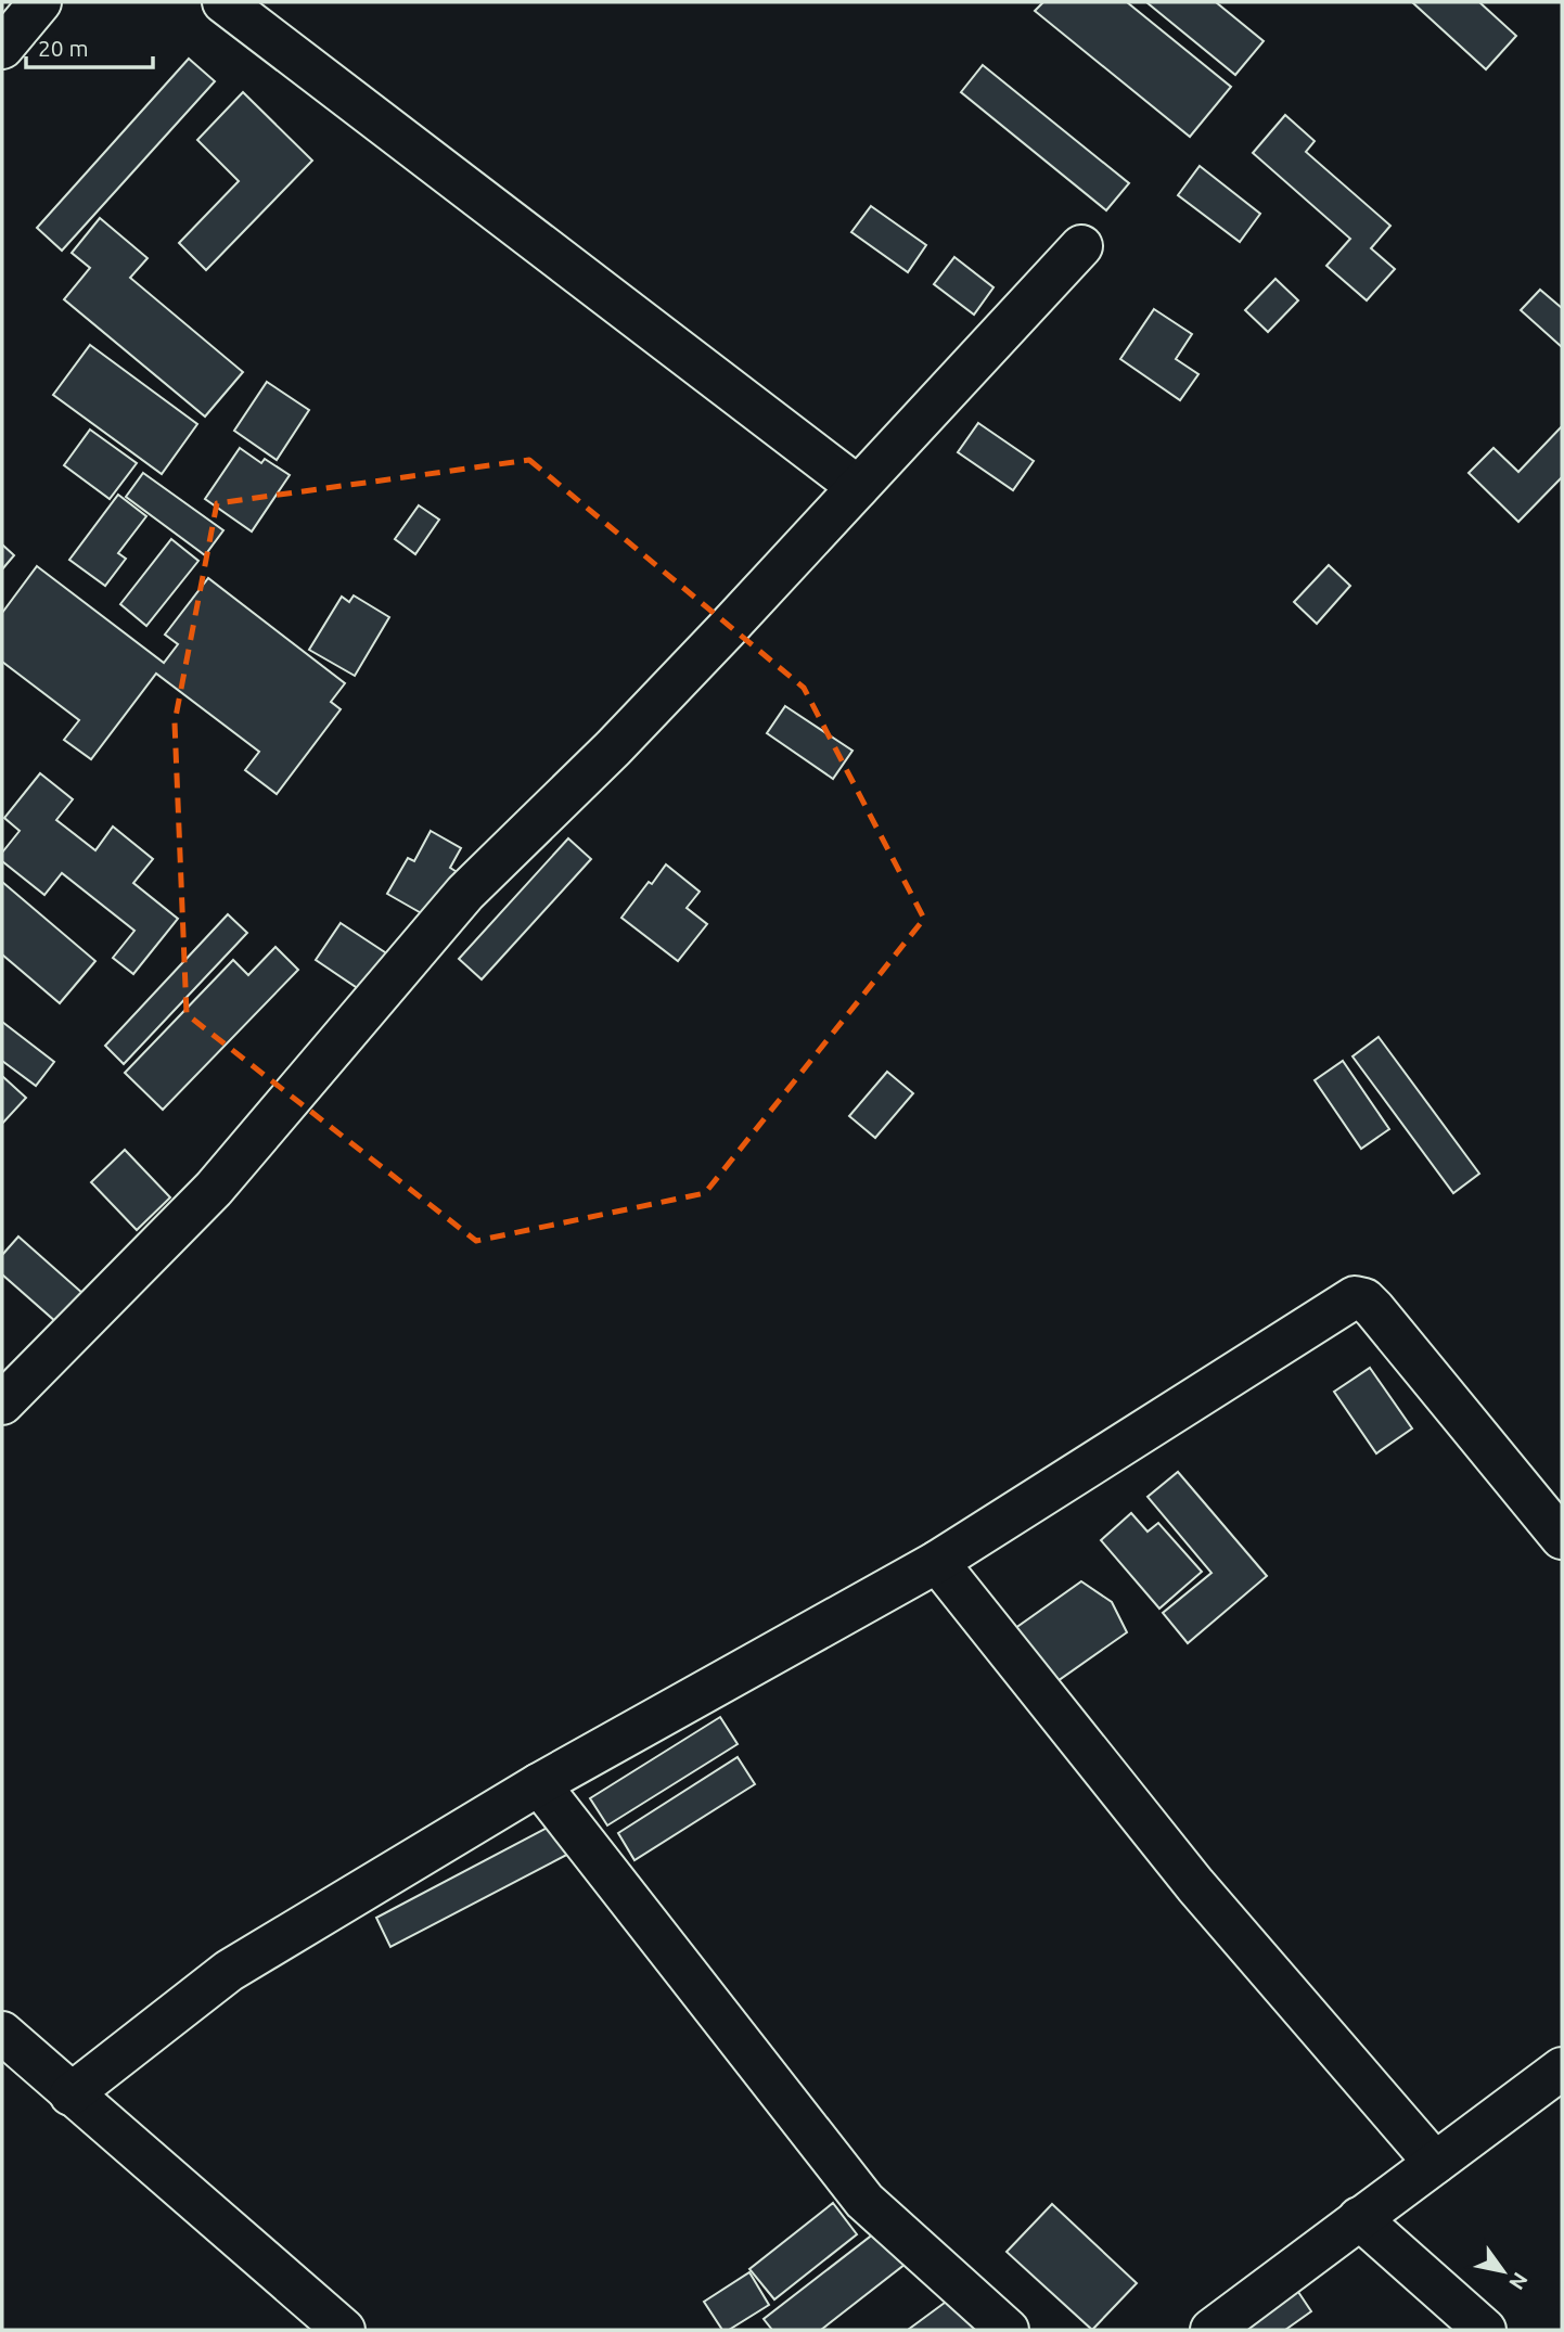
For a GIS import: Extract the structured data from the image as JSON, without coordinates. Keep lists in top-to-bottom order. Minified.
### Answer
{"scale_bar":"20 m","north":"bottom right"}
